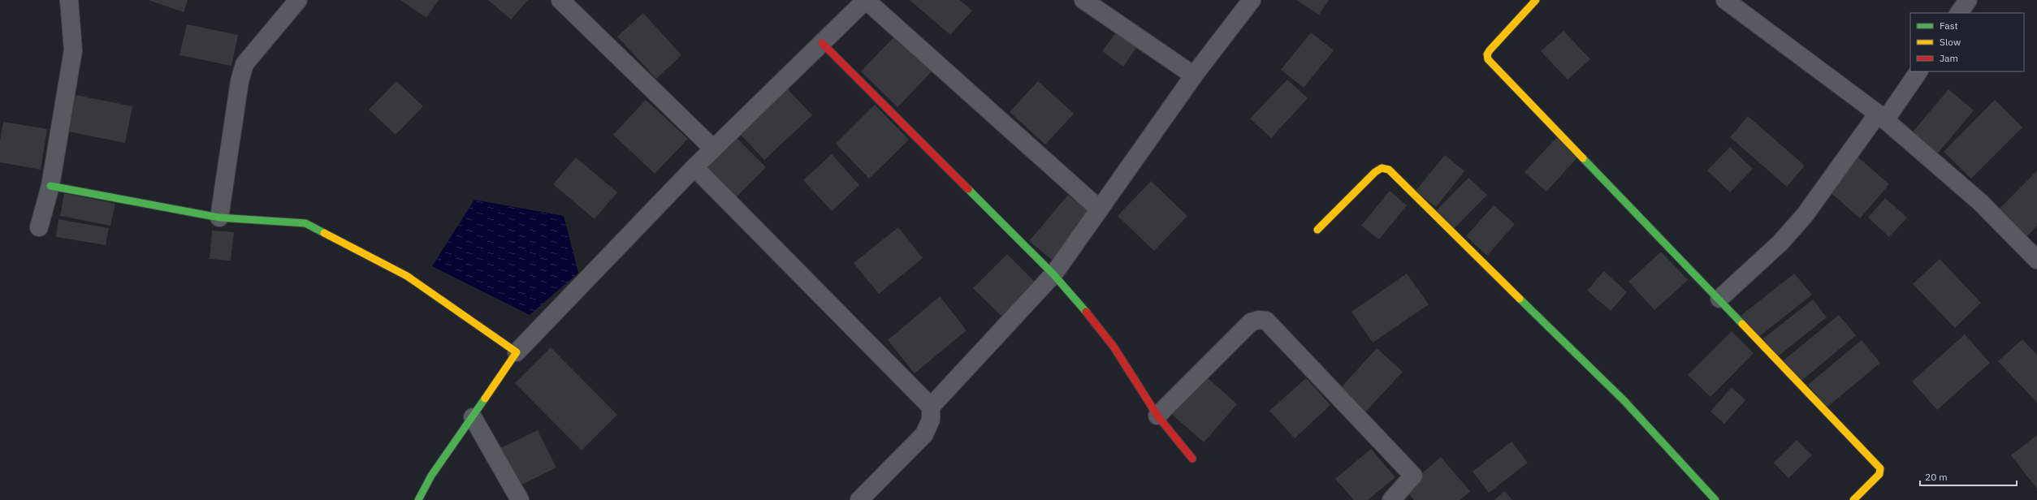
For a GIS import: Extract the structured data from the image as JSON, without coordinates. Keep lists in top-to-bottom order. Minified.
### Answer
{"legend":["Fast","Slow","Jam"],"scale_bar":"20 m"}
